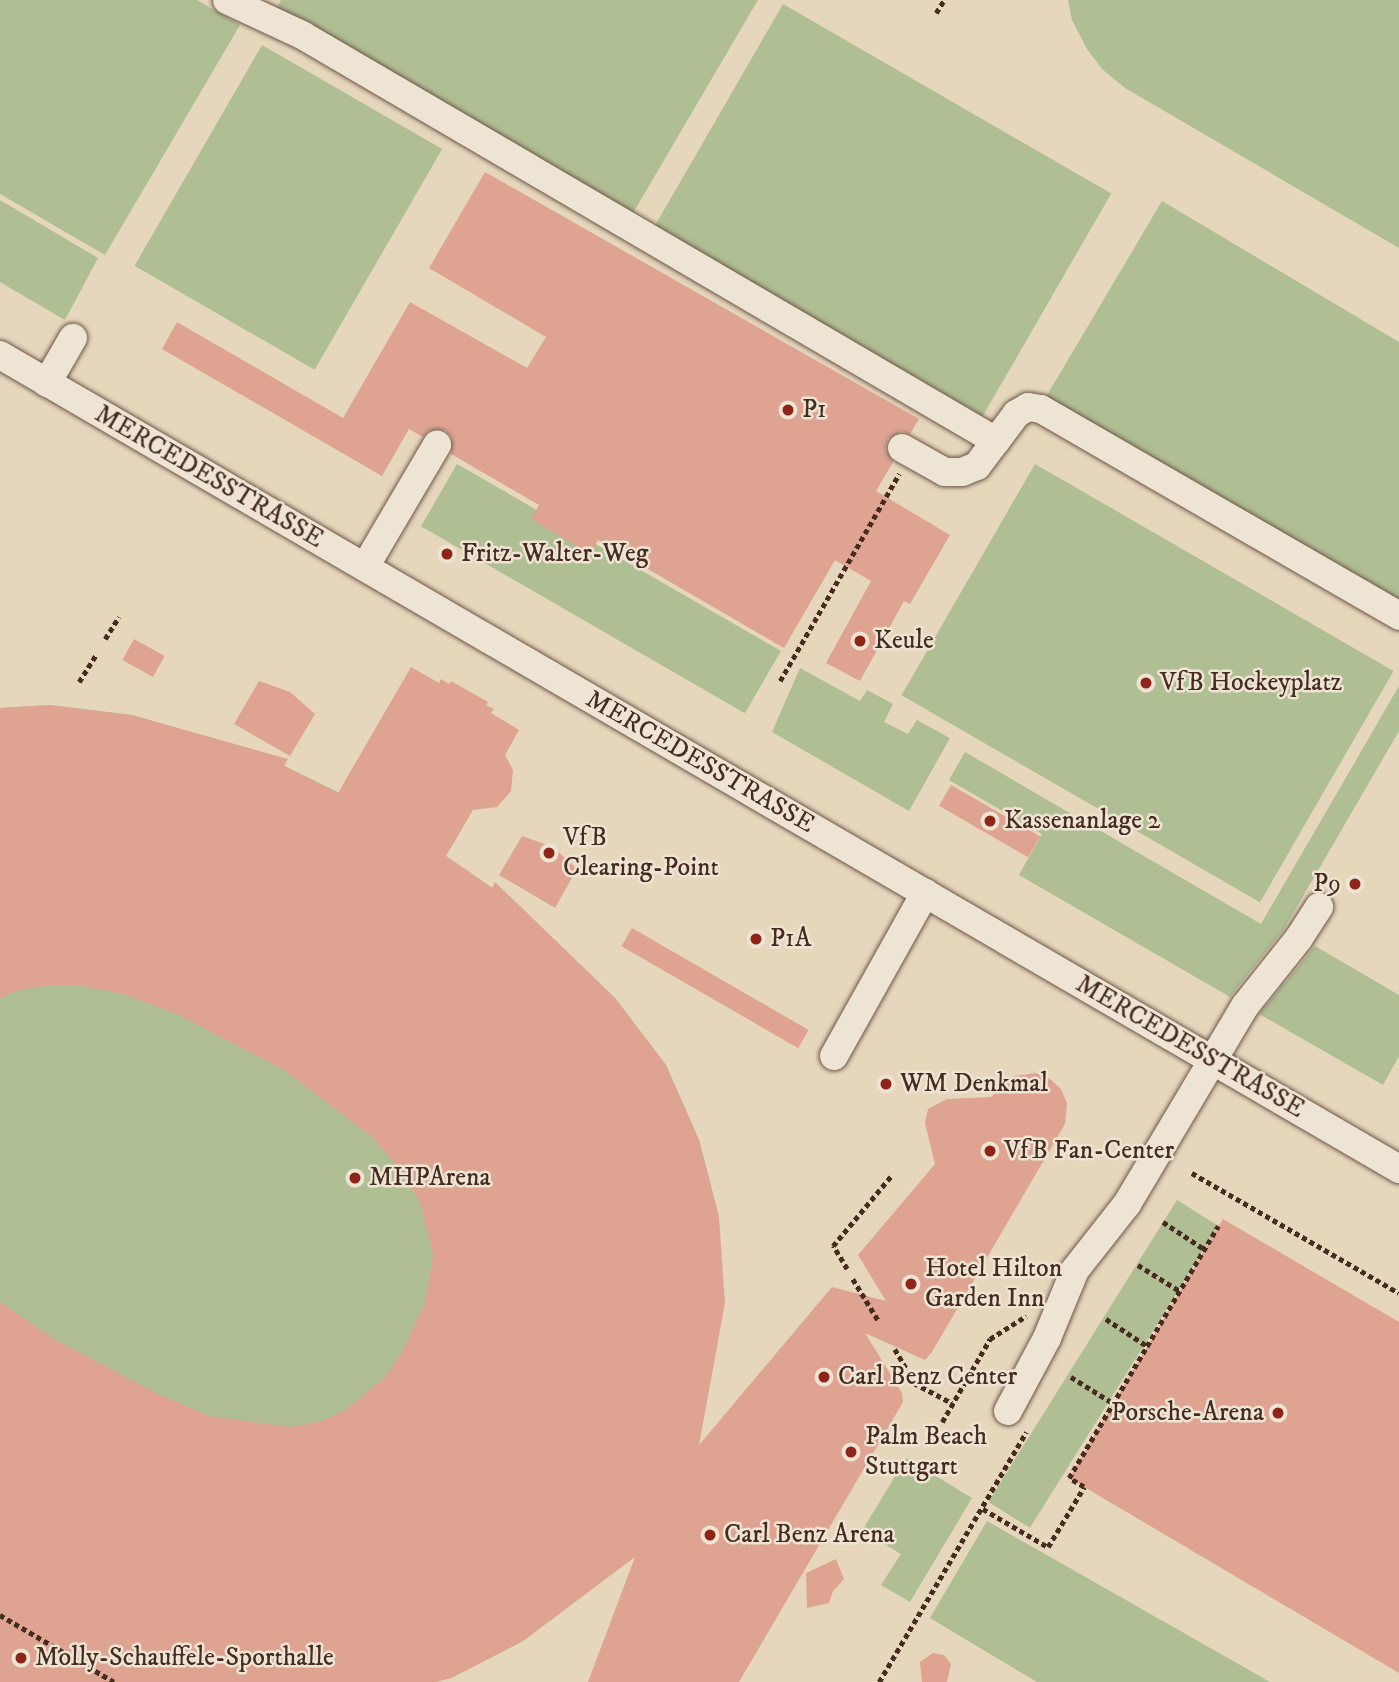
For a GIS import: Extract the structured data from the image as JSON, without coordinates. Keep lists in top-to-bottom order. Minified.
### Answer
{"streets":{"street":["MERCEDESSTRASSE"]},"places":["P1","Fritz-Walter-Weg","Keule","VfB Hockeyplatz","Kassenanlage 2","VfB Clearing-Point","P9","P1A","WM Denkmal","VfB Fan-Center","MHPArena","Hotel Hilton Garden Inn","Carl Benz Center","Porsche-Arena","Palm Beach Stuttgart","Carl Benz Arena","Molly-Schauffele-Sporthalle"]}
